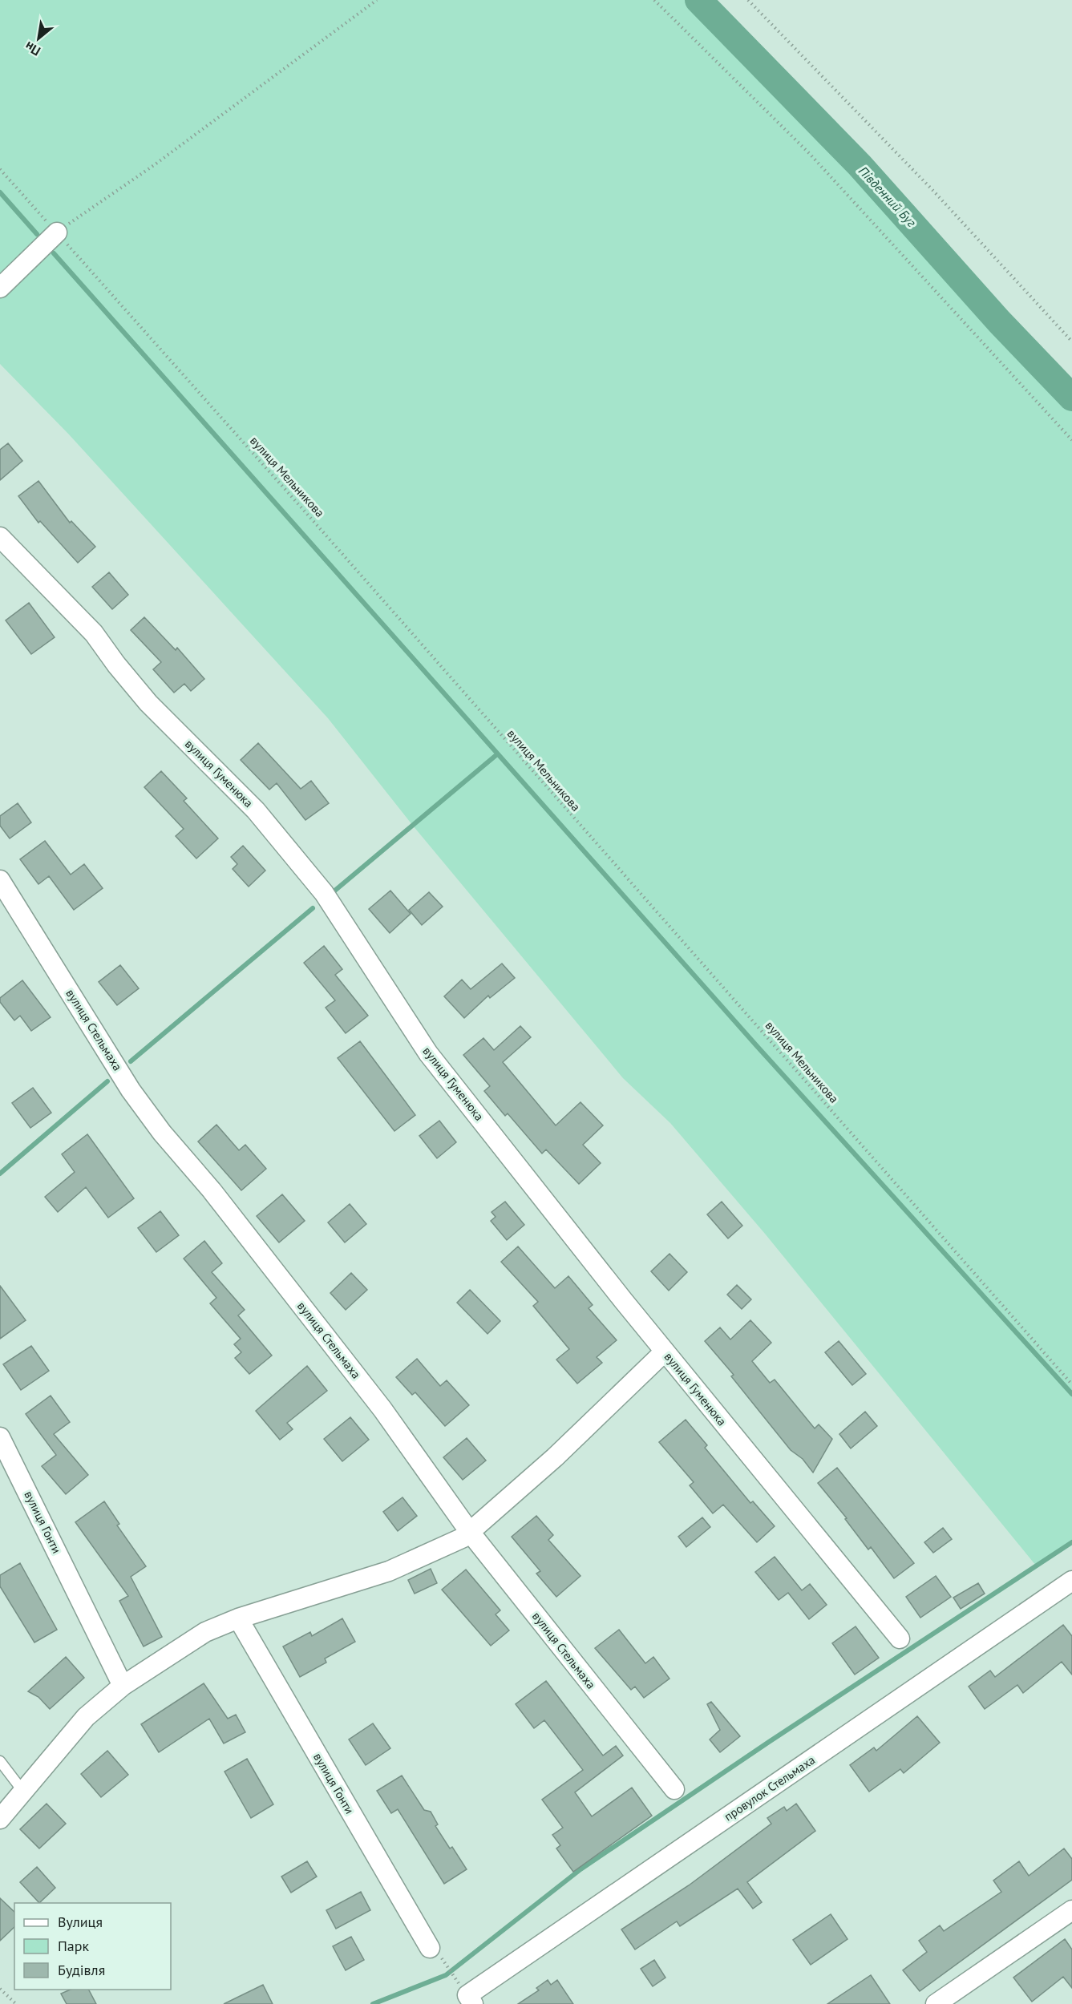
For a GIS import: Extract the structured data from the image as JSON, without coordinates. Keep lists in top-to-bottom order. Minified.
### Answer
{"streets":{"street":["вулиця Гуменюка","вулиця Стельмаха","вулиця Гонти","провулок Стельмаха"],"path":["вулиця Мельникова"]},"water":["Південний Буг"],"legend":["Вулиця","Парк","Будівля"],"north":"bottom left"}
